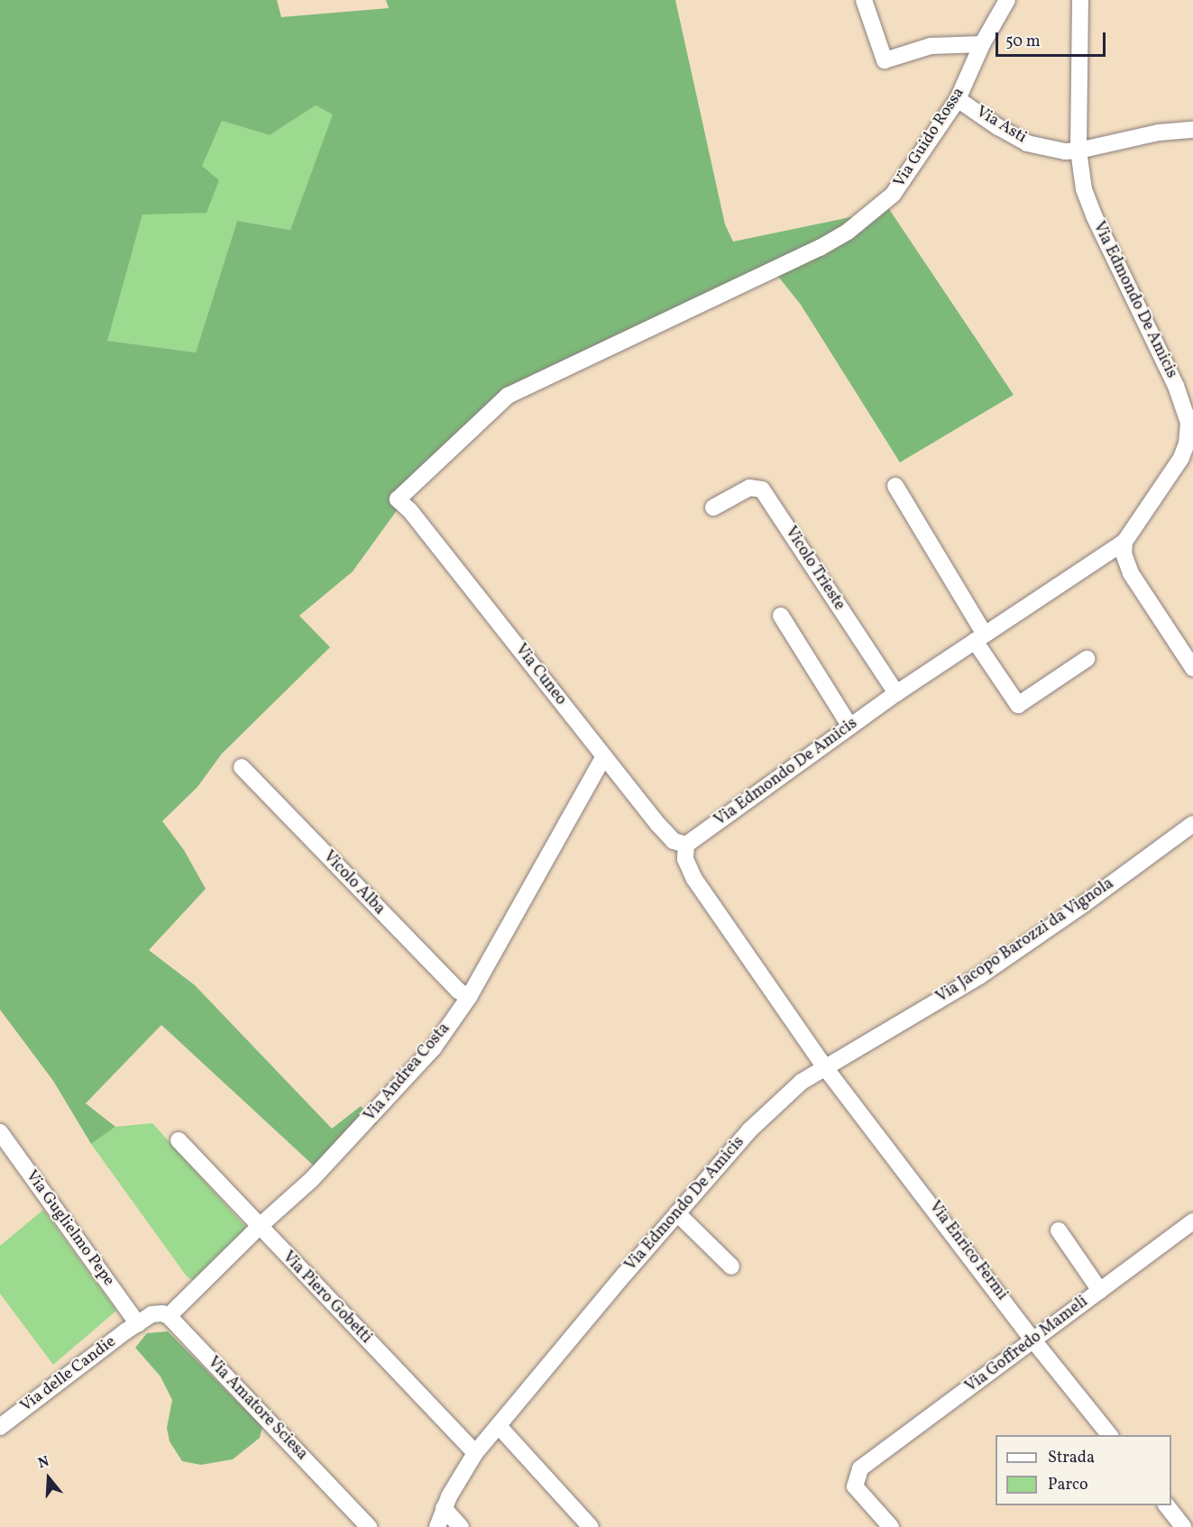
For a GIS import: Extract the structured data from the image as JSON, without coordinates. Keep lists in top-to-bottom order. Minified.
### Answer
{"streets":{"street":["Via Asti","Via Guido Rossa","Via Edmondo De Amicis","Vicolo Trieste","Via Cuneo","Vicolo Alba","Via Jacopo Barozzi da Vignola","Via Andrea Costa","Via Guglielmo Pepe","Via Enrico Fermi","Via Piero Gobetti","Via Goffredo Mameli","Via delle Candie","Via Amatore Sciesa"]},"crossings":[["Via Asti","Via Guido Rossa"],["Via Asti","Via Edmondo De Amicis"],["Via Guido Rossa","Via Cuneo"],["Via Edmondo De Amicis","Vicolo Trieste"],["Via Edmondo De Amicis","Via Cuneo"],["Via Edmondo De Amicis","Via Jacopo Barozzi da Vignola"],["Via Edmondo De Amicis","Via Enrico Fermi"],["Via Edmondo De Amicis","Via Piero Gobetti"],["Via Cuneo","Via Andrea Costa"],["Vicolo Alba","Via Andrea Costa"],["Via Jacopo Barozzi da Vignola","Via Enrico Fermi"],["Via Andrea Costa","Via Piero Gobetti"],["Via Andrea Costa","Via Amatore Sciesa"],["Via Guglielmo Pepe","Via delle Candie"],["Via Enrico Fermi","Via Goffredo Mameli"]],"legend":["Strada","Parco"],"scale_bar":"50 m","north":"top"}
